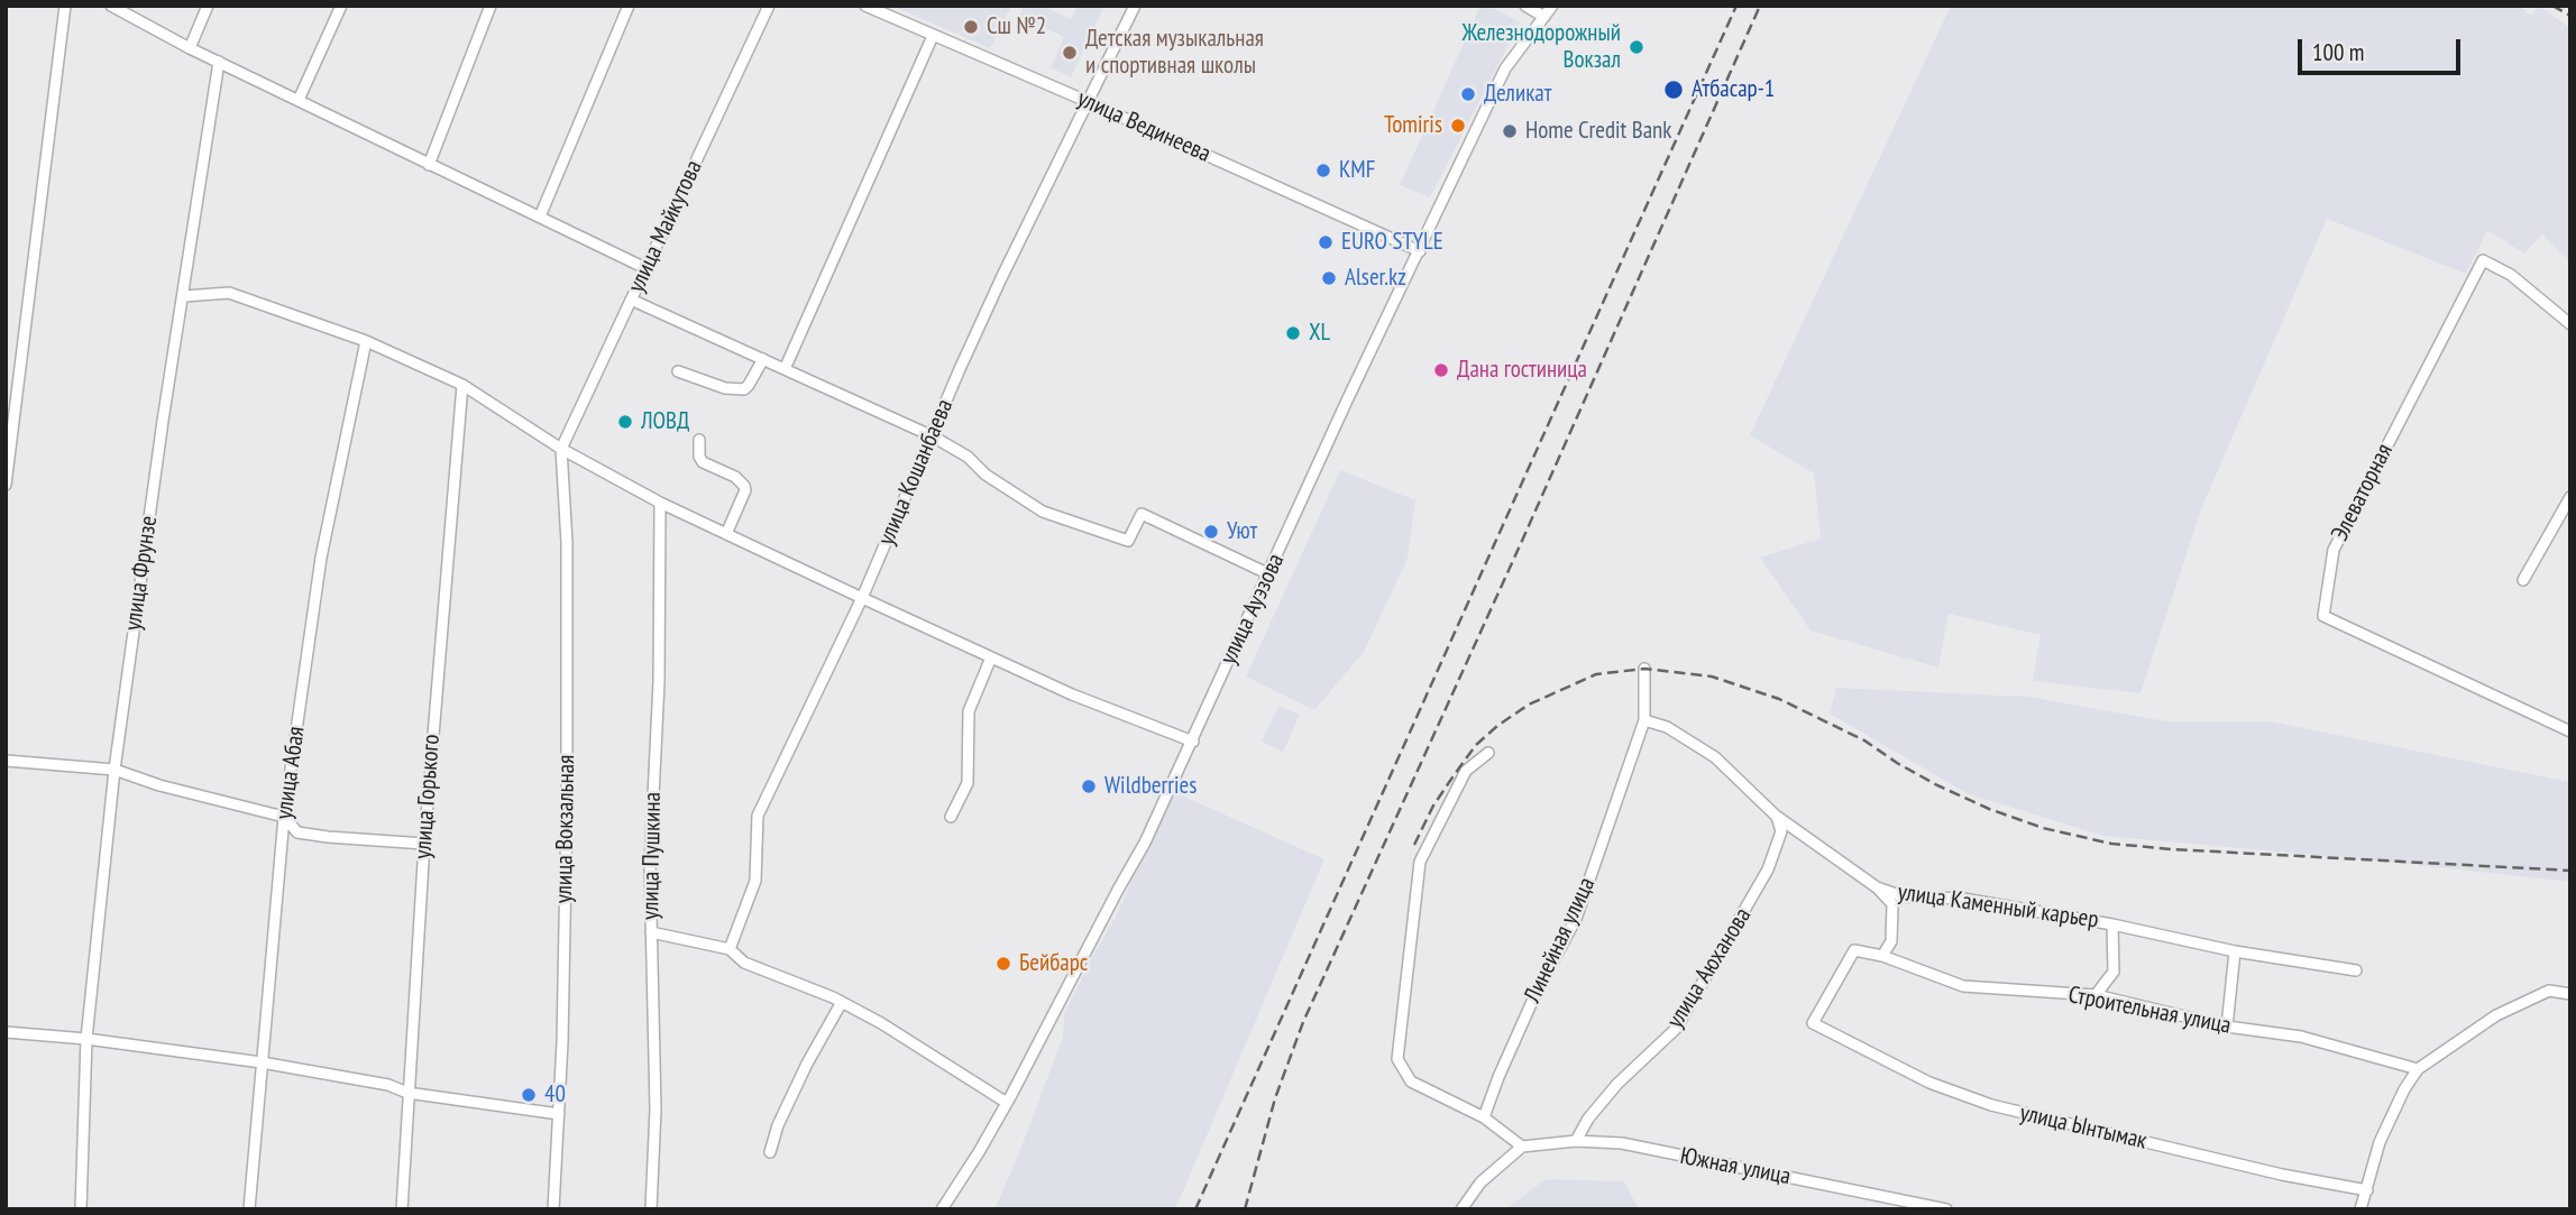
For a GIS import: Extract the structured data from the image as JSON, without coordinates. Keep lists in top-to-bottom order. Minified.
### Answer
{"streets":{"street":["улица Вединеева","улица Майкутова","улица Кошанбаева","Элеваторная","улица Фрунзе","улица Ауэзова","улица Абая","улица Горького","улица Вокзальная","улица Пушкина","улица Каменный карьер","Линейная улица","улица Аюханова","Строительная улица","улица Ынтымак","Южная улица"]},"crossings":[["улица Вединеева","улица Кошанбаева"],["улица Вединеева","улица Ауэзова"],["улица Майкутова","улица Вокзальная"],["улица Каменный карьер","Линейная улица"],["улица Каменный карьер","улица Аюханова"],["улица Аюханова","Южная улица"],["Строительная улица","улица Ынтымак"]],"places":["Сш №2","Железнодорожный Вокзал","Детская музыкальная и спортивная школы","Атбасар-1","Деликат","Tomiris","Home Credit Bank","KMF","EURO STYLE","Alser.kz","XL","Дана гостиница","ЛОВД","Уют","Wildberries","Бейбарс","40"],"scale_bar":"100 m"}
